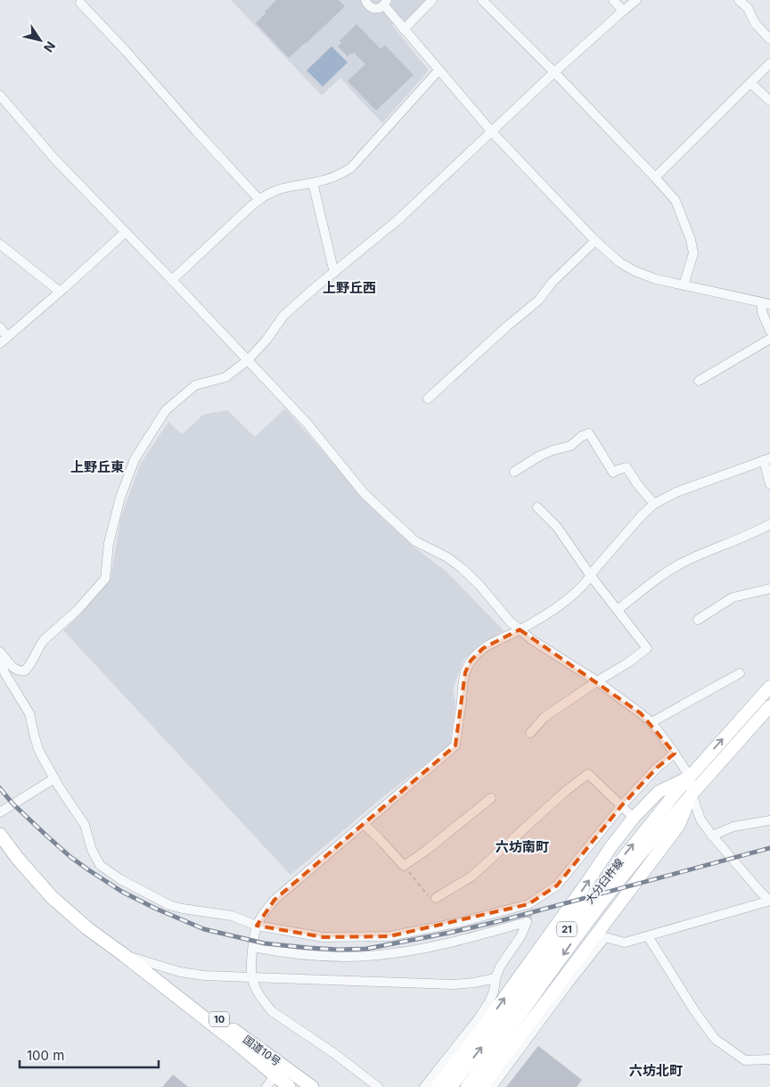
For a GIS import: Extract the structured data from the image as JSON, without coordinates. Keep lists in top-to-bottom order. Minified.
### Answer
{"streets":{"highway":["10","国道10号"],"main road":["大分臼杵線","21"]},"districts":["上野丘西","上野丘東","六坊南町","六坊北町"],"scale_bar":"100 m","north":"bottom right"}
